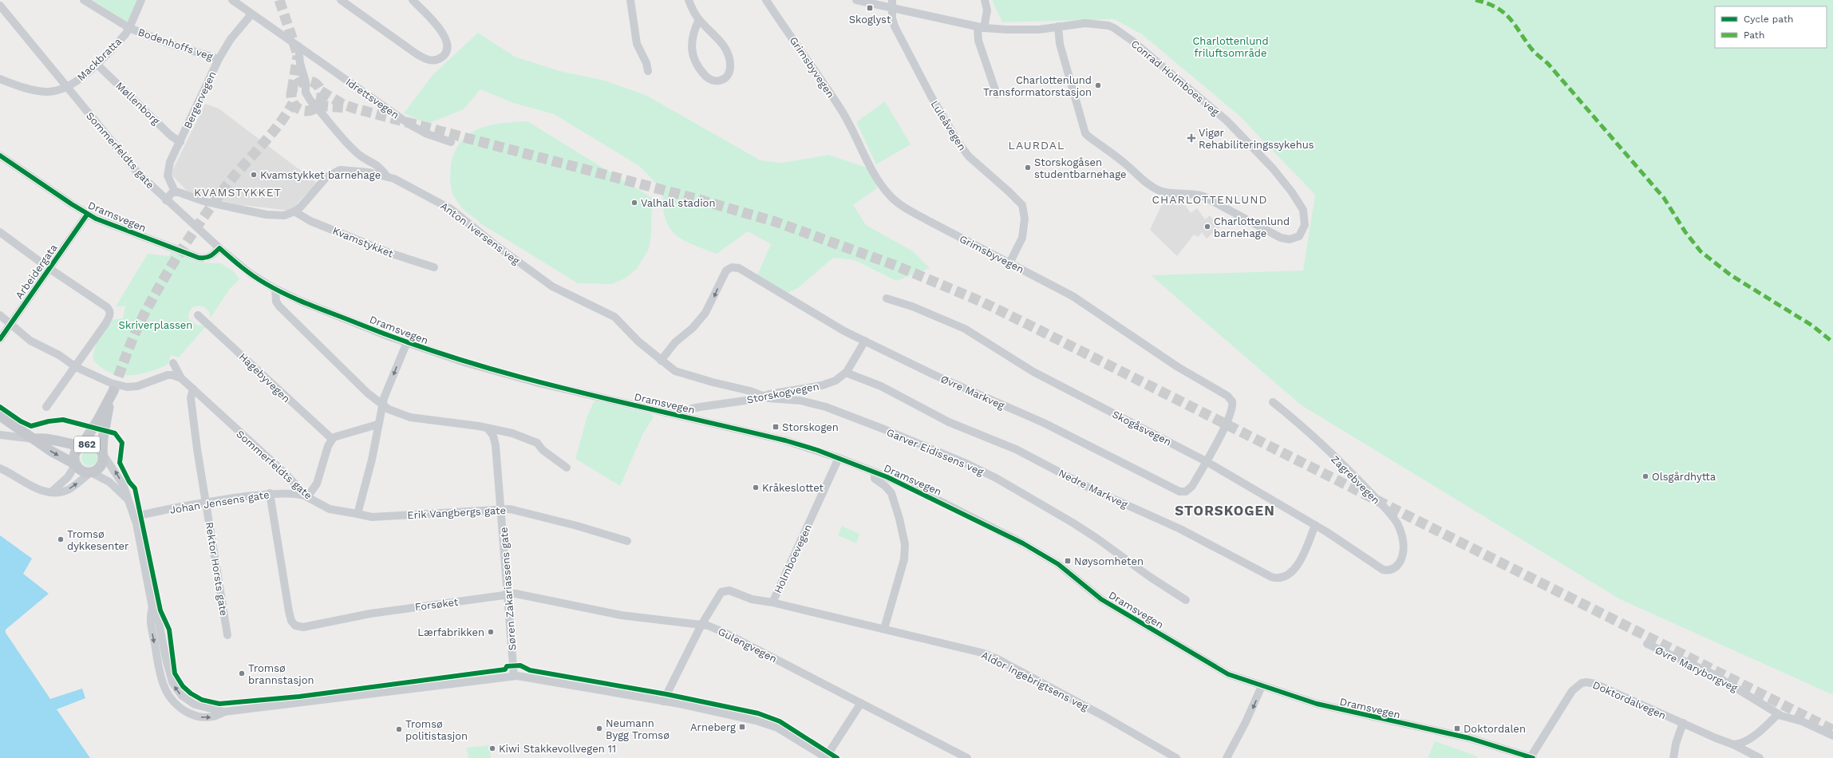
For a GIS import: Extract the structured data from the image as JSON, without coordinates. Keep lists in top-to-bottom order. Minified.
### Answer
{"streets":{"main road":["862"],"street":["Bodenhoffs veg","Mackbratta","Grimsbyvegen","Conrad Holmboes veg","Idrettsvegen","Bergervegen","Møllenborg","Luleåvegen","Sommerfeldts gate","Dramsvegen","Anton Iversens veg","Kvamstykket","Arbeidergata","Hagebyvegen","Øvre Markveg","Storskogvegen","Skogåsvegen","Garver Eidissens veg","Zagrebvegen","Nedre Markveg","Johan Jensens gate","Erik Vangbergs gate","Holmboevegen","Rektor Horsts gate","Søren Zakariassens gate","Forsøket","Gulengvegen","Øvre Maryborgveg","Aldor Ingebrigtsens veg","Doktordalvegen"]},"crossings":[["Bodenhoffs veg","Mackbratta"],["Bodenhoffs veg","Bergervegen"],["Mackbratta","Møllenborg"],["Mackbratta","Sommerfeldts gate"],["Grimsbyvegen","Luleåvegen"],["Grimsbyvegen","Øvre Markveg"],["Grimsbyvegen","Skogåsvegen"],["Conrad Holmboes veg","Luleåvegen"],["Idrettsvegen","Bergervegen"],["Bergervegen","Møllenborg"],["Sommerfeldts gate","Dramsvegen"],["Sommerfeldts gate","Johan Jensens gate"],["Sommerfeldts gate","Erik Vangbergs gate"],["Sommerfeldts gate","Rektor Horsts gate"],["Dramsvegen","Arbeidergata"],["Dramsvegen","Storskogvegen"],["Dramsvegen","Holmboevegen"],["Dramsvegen","Doktordalvegen"],["Anton Iversens veg","Kvamstykket"],["Anton Iversens veg","Øvre Markveg"],["Anton Iversens veg","Garver Eidissens veg"],["Øvre Markveg","Storskogvegen"],["Øvre Markveg","Skogåsvegen"],["Øvre Markveg","Garver Eidissens veg"],["Storskogvegen","Garver Eidissens veg"],["Storskogvegen","Nedre Markveg"],["Skogåsvegen","Zagrebvegen"],["Skogåsvegen","Nedre Markveg"],["Johan Jensens gate","Rektor Horsts gate"],["Johan Jensens gate","Forsøket"],["Erik Vangbergs gate","Søren Zakariassens gate"],["Holmboevegen","Gulengvegen"],["Holmboevegen","Aldor Ingebrigtsens veg"],["Søren Zakariassens gate","Forsøket"],["Søren Zakariassens gate","Gulengvegen"],["Forsøket","Gulengvegen"]],"districts":["LAURDAL","KVAMSTYKKET","CHARLOTTENLUND","STORSKOGEN"],"parks":["Charlottenlund friluftsområde","Skriverplassen"],"places":{"transit":["Skoglyst","Storskogen","Nøysomheten","Arneberg","Doktordalen"],"other":["Charlottenlund Transformatorstasjon","Storskogåsen studentbarnehage","Kvamstykket barnehage","Valhall stadion","Charlottenlund barnehage","Olsgårdhytta","Kråkeslottet","Tromsø dykkesenter","Lærfabrikken","Tromsø brannstasjon","Neumann Bygg Tromsø","Tromsø politistasjon","Kiwi Stakkevollvegen 11"],"health":["Vigør Rehabiliteringssykehus"]},"legend":["Cycle path","Path"]}
